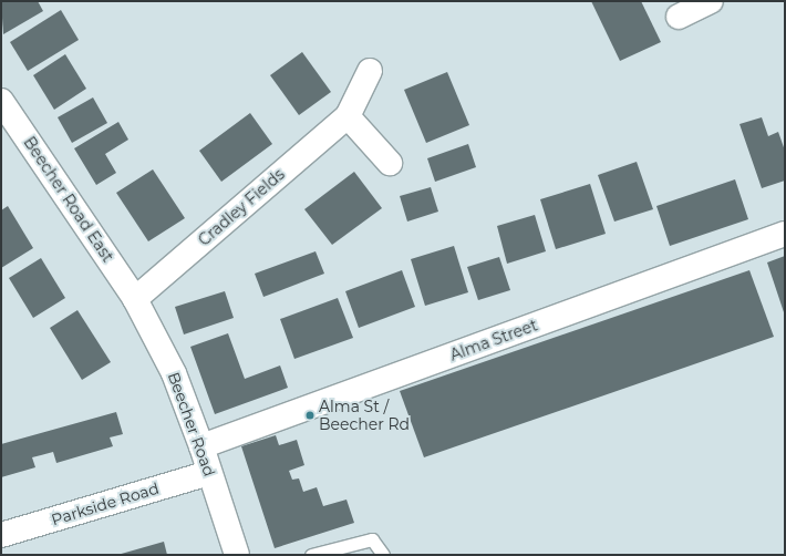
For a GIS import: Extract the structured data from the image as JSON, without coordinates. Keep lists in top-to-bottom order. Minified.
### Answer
{"streets":{"street":["Beecher Road East","Cradley Fields","Alma Street","Beecher Road","Parkside Road"]},"crossings":[["Beecher Road East","Cradley Fields"],["Beecher Road East","Beecher Road"],["Cradley Fields","Beecher Road"],["Alma Street","Beecher Road"],["Beecher Road","Parkside Road"]],"places":["Alma St / Beecher Rd"]}
